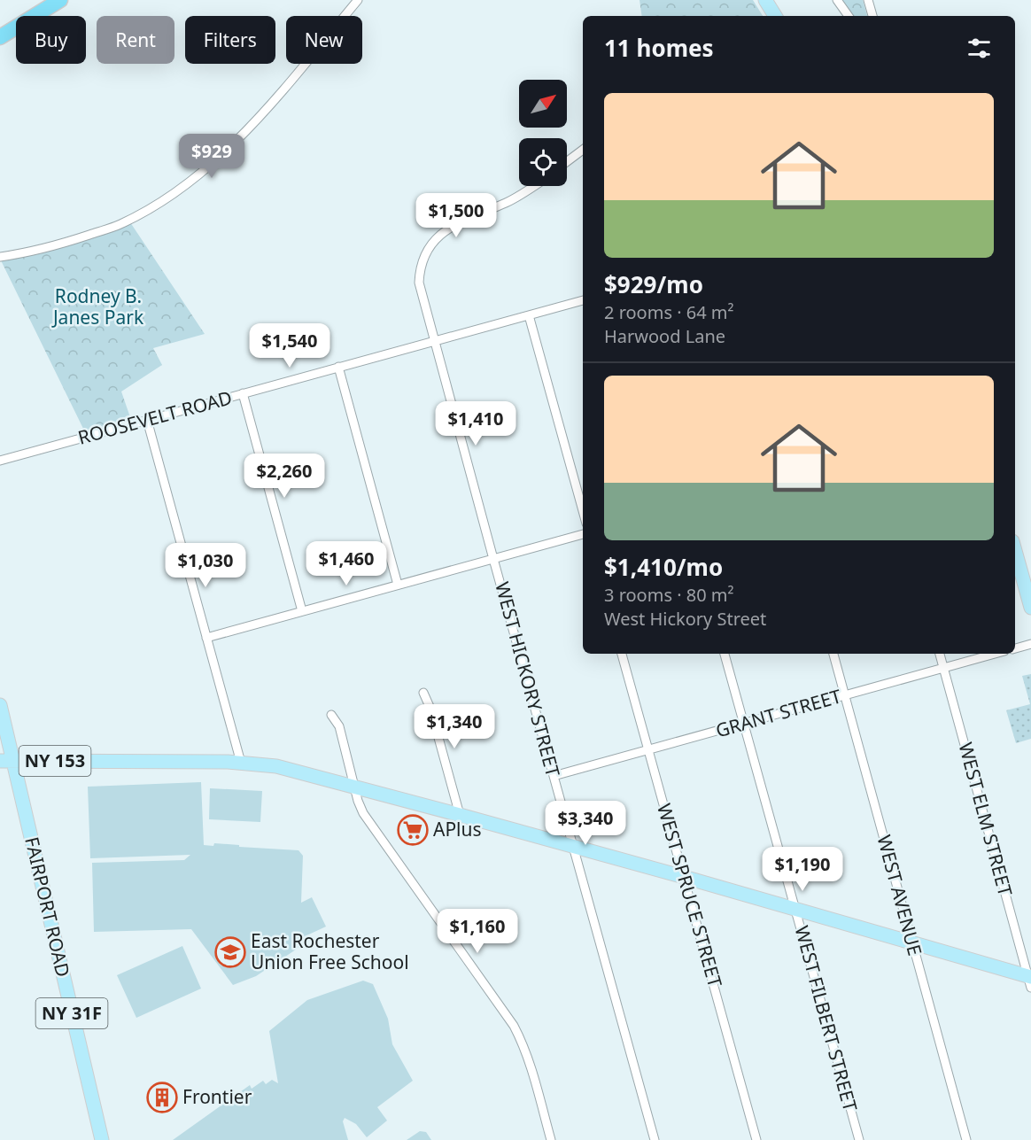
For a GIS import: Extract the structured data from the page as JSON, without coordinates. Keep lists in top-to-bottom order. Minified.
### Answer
{"streets":{"main road":["NY 153","FAIRPORT ROAD","NY 31F"],"street":["ROOSEVELT ROAD","WEST HICKORY STREET","GRANT STREET","WEST ELM STREET","WEST SPRUCE STREET","WEST AVENUE","WEST FILBERT STREET"]},"crossings":[["ROOSEVELT ROAD","WEST HICKORY STREET"],["WEST HICKORY STREET","GRANT STREET"],["WEST HICKORY STREET","NY 153"],["GRANT STREET","WEST ELM STREET"],["GRANT STREET","WEST SPRUCE STREET"],["GRANT STREET","WEST AVENUE"],["GRANT STREET","WEST FILBERT STREET"],["NY 153","WEST ELM STREET"],["NY 153","WEST SPRUCE STREET"],["NY 153","WEST AVENUE"],["NY 153","FAIRPORT ROAD"],["NY 153","WEST FILBERT STREET"]],"parks":["Rodney B. Janes Park"],"places":{"supermarket":["APlus"],"school or university":["East Rochester Union Free School"],"building":["Frontier"]},"north":"top right","page":{"chip":["Buy","Rent","Filters","New"],"heading":"11 homes","list":[{"name":"$929/mo","note":"2 rooms · 64 m² · Harwood Lane"},{"name":"$1,410/mo","note":"3 rooms · 80 m² · West Hickory Street"}],"price":["$929","$1,500","$1,540","$1,410","$2,260","$1,460","$1,030","$1,340","$3,340","$1,190","$1,160"]}}
